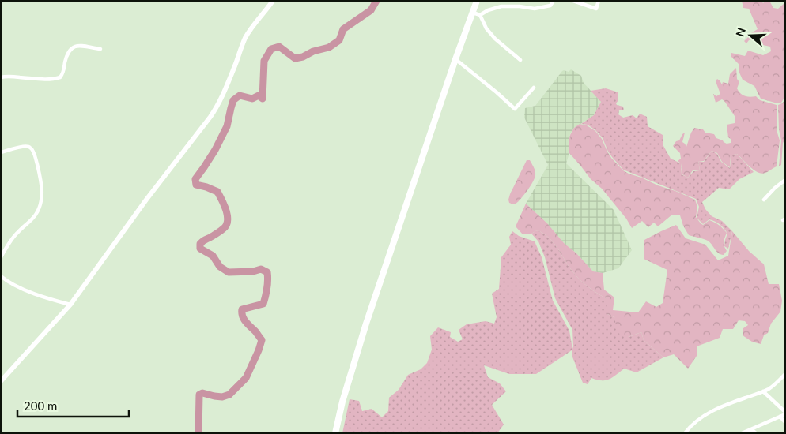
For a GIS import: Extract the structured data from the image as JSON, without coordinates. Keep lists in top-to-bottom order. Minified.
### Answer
{"scale_bar":"200 m","north":"left"}
